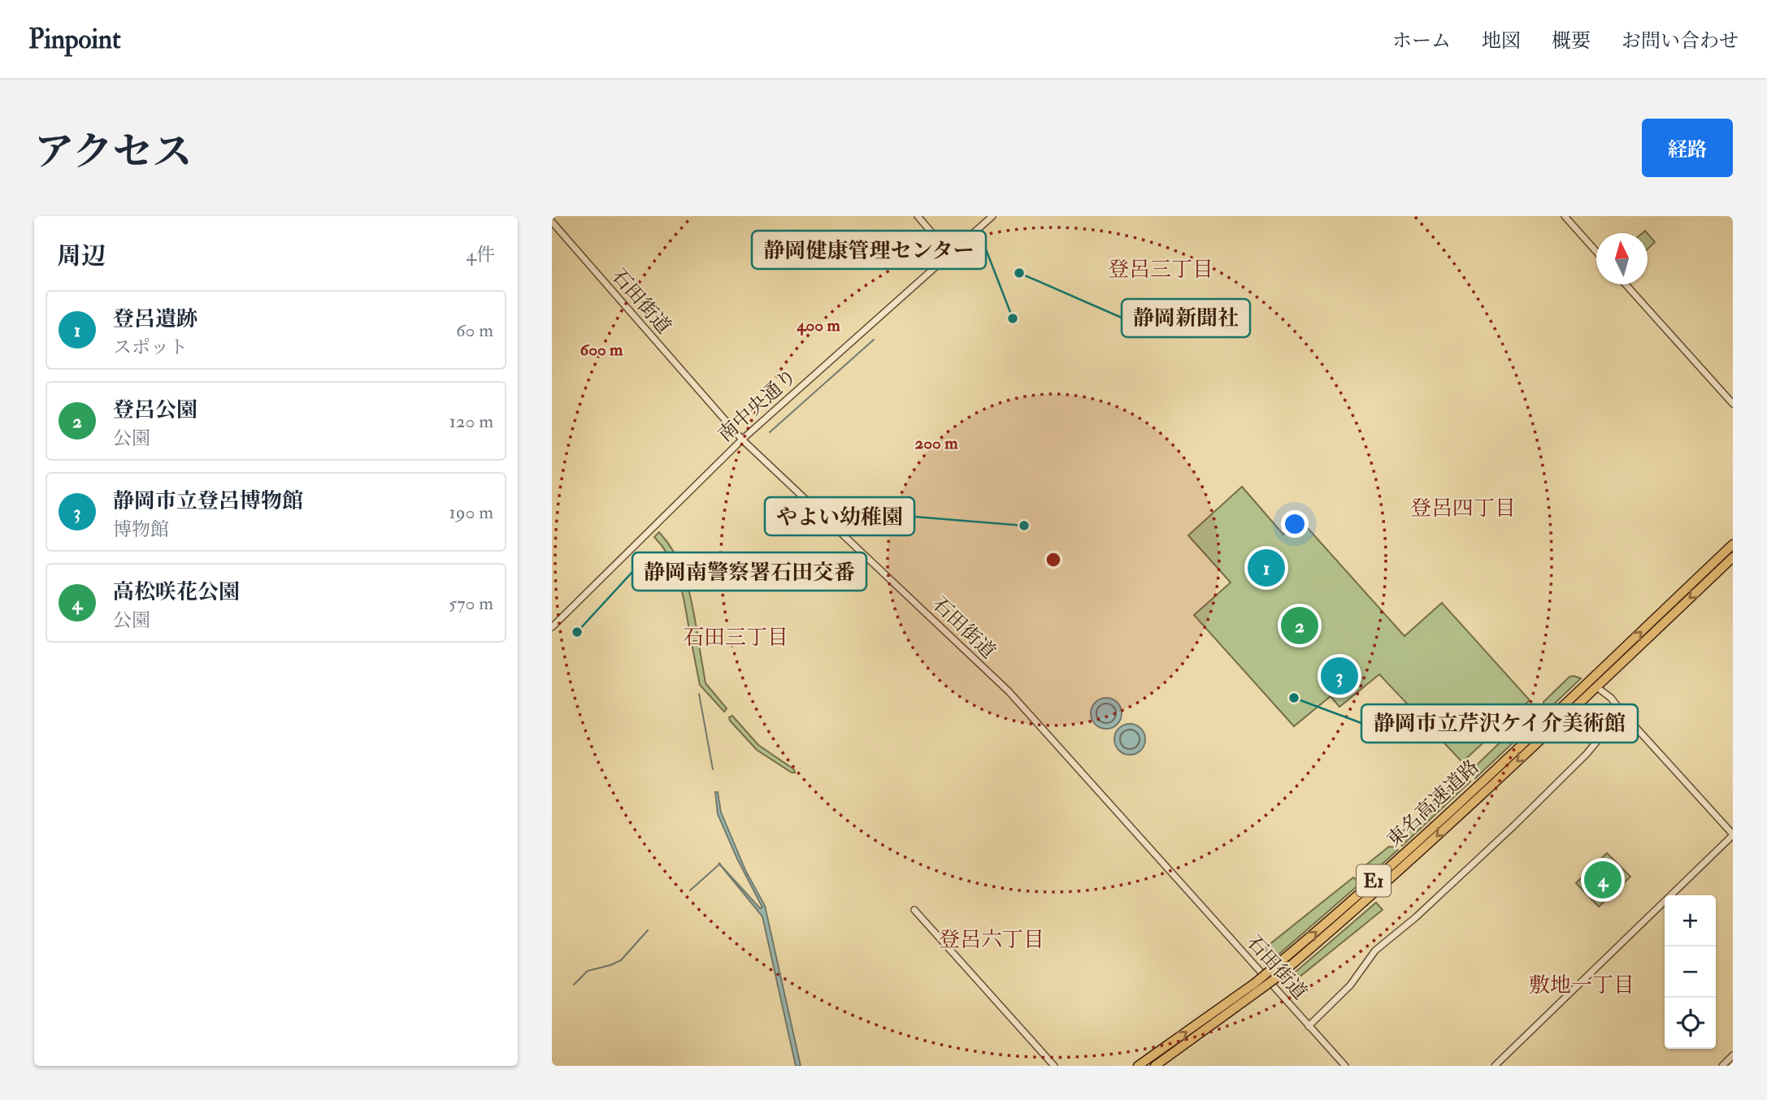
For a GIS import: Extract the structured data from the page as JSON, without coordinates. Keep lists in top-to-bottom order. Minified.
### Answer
{"streets":{"highway":["東名高速道路","E1"],"street":["石田街道","南中央通り"]},"crossings":[["石田街道","南中央通り"]],"districts":["登呂三丁目","登呂四丁目","石田三丁目","登呂六丁目","敷地一丁目"],"places":["静岡新聞社","静岡健康管理センター","やよい幼稚園","静岡南警察署石田交番","静岡市立芹沢ケイ介美術館"],"north":"top","page":{"header":"Pinpoint","nav":["ホーム","地図","概要","お問い合わせ"],"buttons":"経路","title":"アクセス","heading":["周辺","4件"],"list":[{"mark":"1","name":"登呂遺跡","note":"スポット","value":"60 m"},{"mark":"2","name":"登呂公園","note":"公園","value":"120 m"},{"mark":"3","name":"静岡市立登呂博物館","note":"博物館","value":"190 m"},{"mark":"4","name":"高松咲花公園","note":"公園","value":"570 m"}],"pins":["1","2","3","4"],"map_buttons":["+","−"]},"rings":["400 m","600 m","200 m"]}
